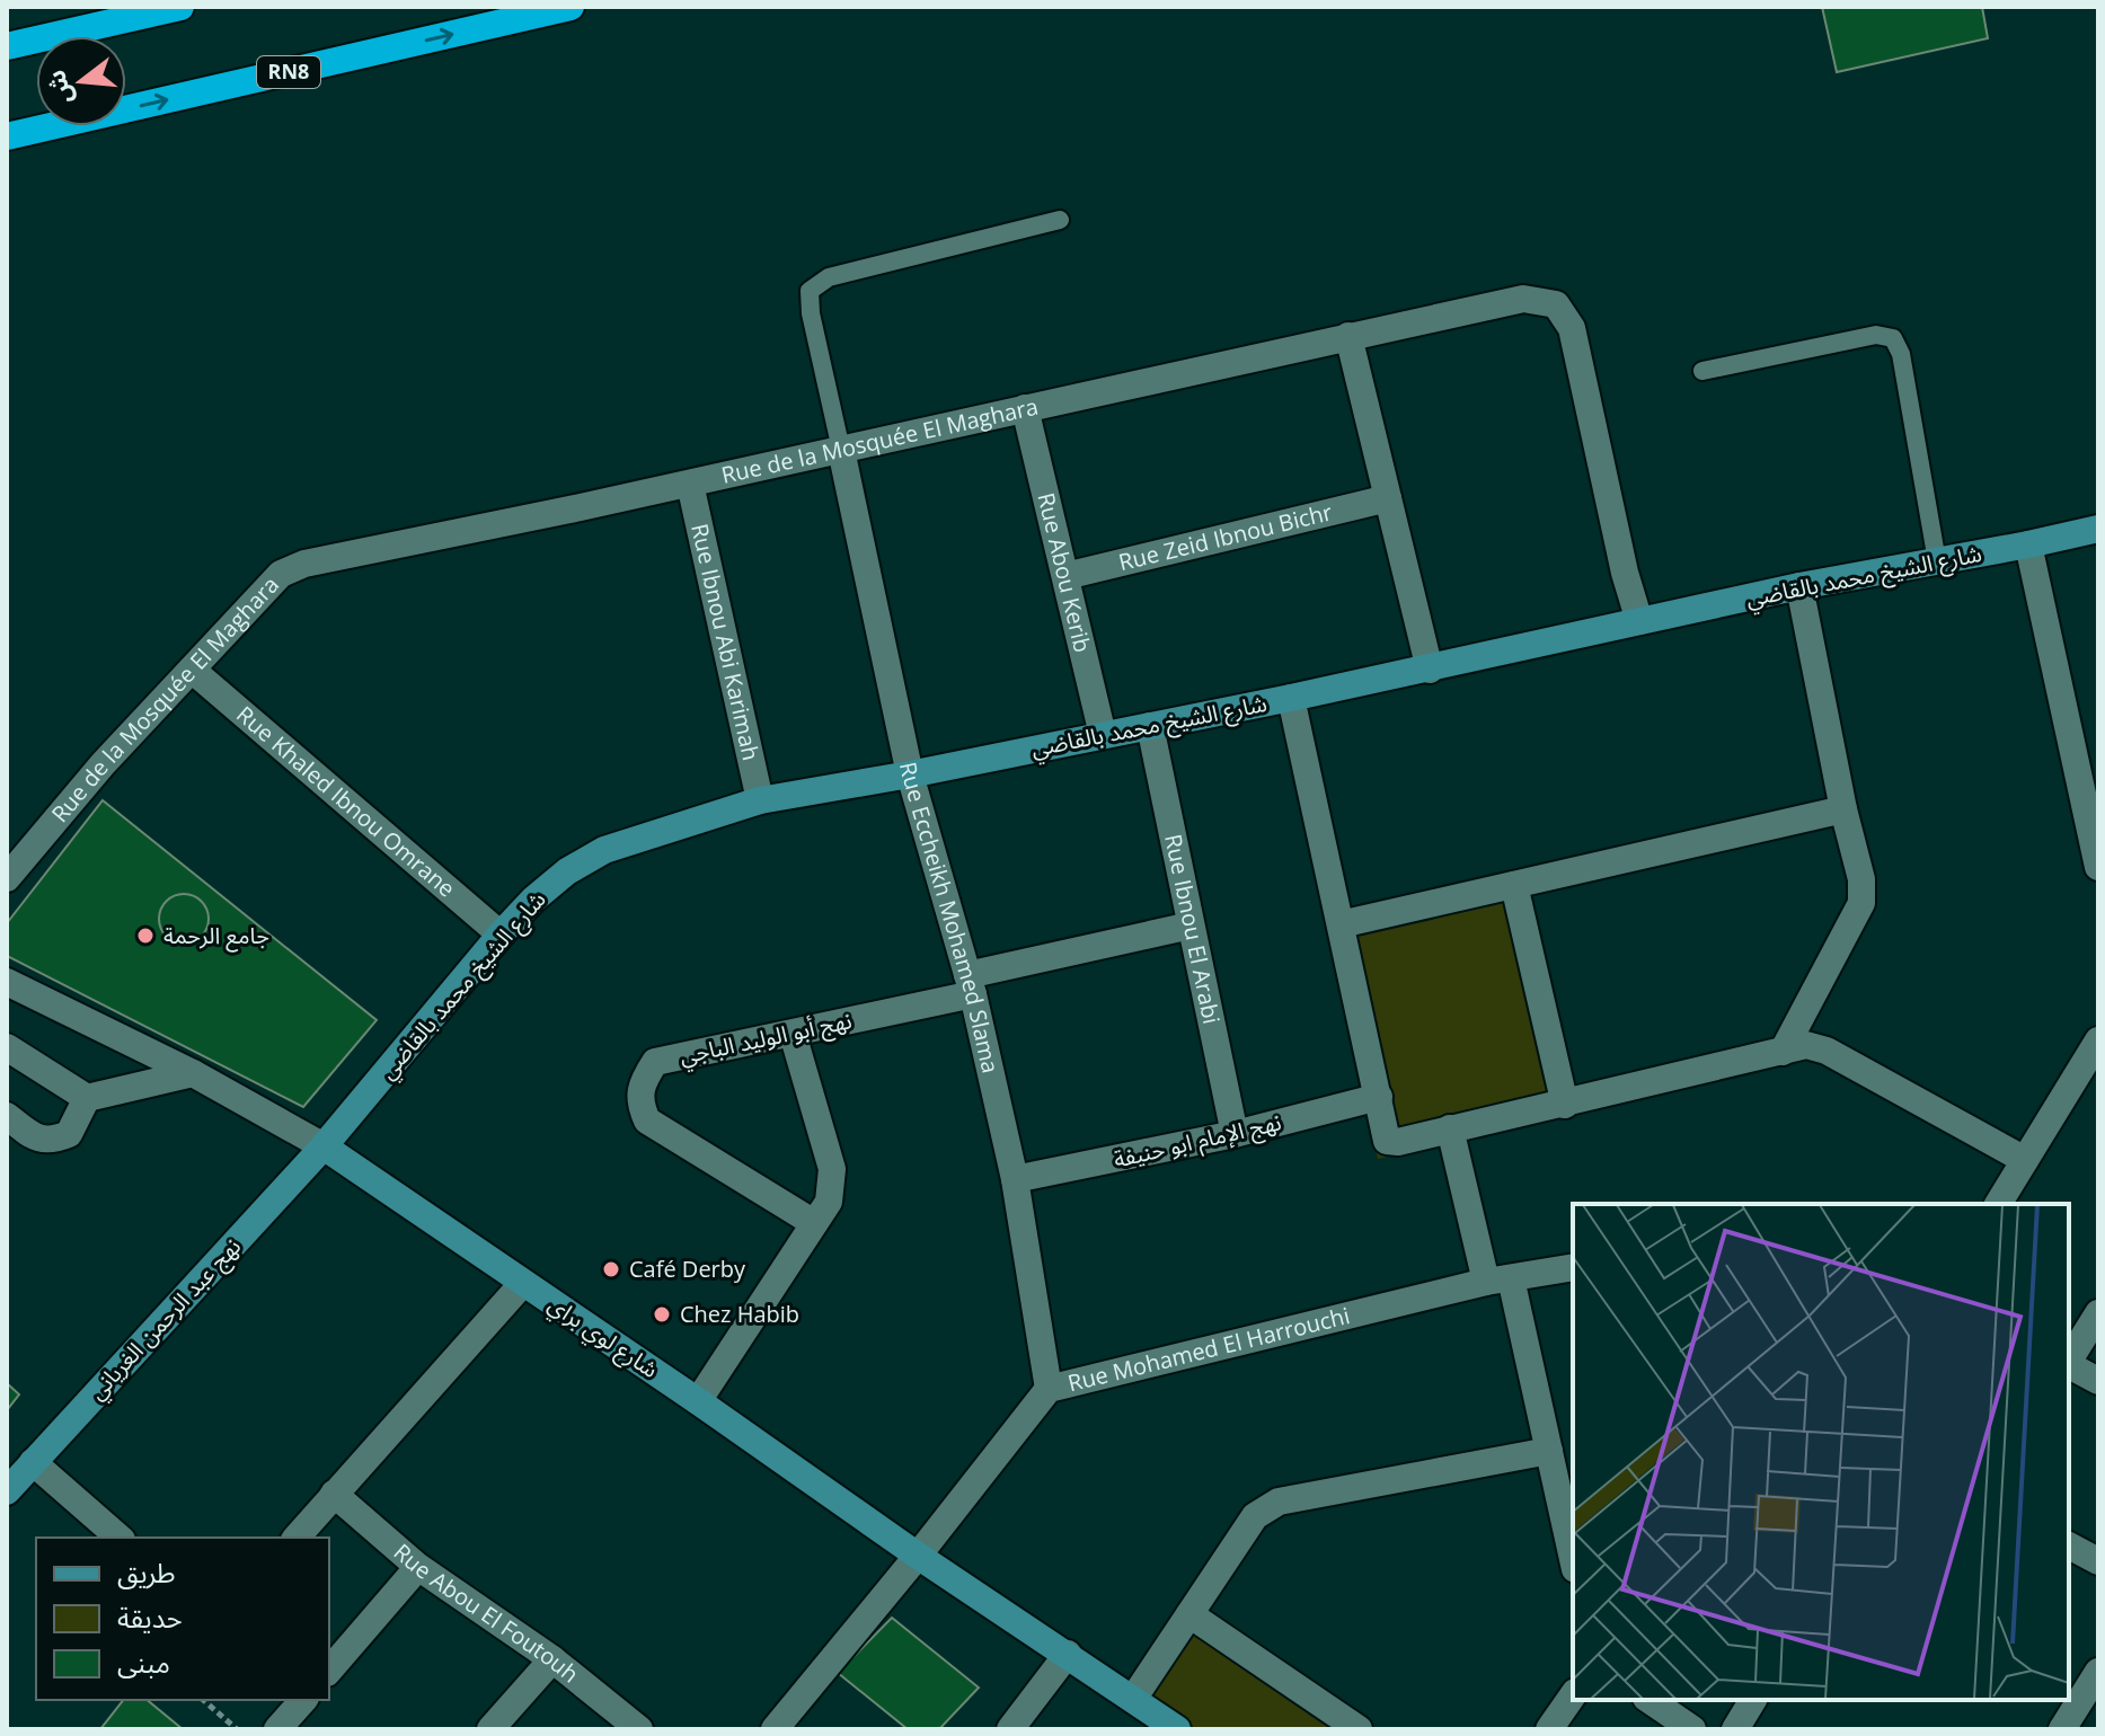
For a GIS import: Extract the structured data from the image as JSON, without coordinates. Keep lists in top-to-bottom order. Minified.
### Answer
{"streets":{"highway":["RN8"],"street":["Rue de la Mosquée El Maghara","Rue Zeid Ibnou Bichr","Rue Abou Kerib","شارع الشيخ محمد بالقاضي","Rue Ibnou Abi Karimah","Rue Khaled Ibnou Omrane","Rue Eccheikh Mohamed Slama","Rue Ibnou El Arabi","نهج أبو الوليد الباجي","نهج الإمام ابو حنيفة","نهج عبد الرحمن الغرياني","شارع لوي براي","Rue Mohamed El Harrouchi","Rue Abou El Foutouh"]},"crossings":[["Rue de la Mosquée El Maghara","Rue Abou Kerib"],["Rue de la Mosquée El Maghara","شارع الشيخ محمد بالقاضي"],["Rue de la Mosquée El Maghara","Rue Ibnou Abi Karimah"],["Rue de la Mosquée El Maghara","Rue Khaled Ibnou Omrane"],["Rue de la Mosquée El Maghara","Rue Eccheikh Mohamed Slama"],["Rue Zeid Ibnou Bichr","Rue Abou Kerib"],["Rue Abou Kerib","شارع الشيخ محمد بالقاضي"],["شارع الشيخ محمد بالقاضي","Rue Ibnou Abi Karimah"],["شارع الشيخ محمد بالقاضي","Rue Khaled Ibnou Omrane"],["شارع الشيخ محمد بالقاضي","Rue Eccheikh Mohamed Slama"],["شارع الشيخ محمد بالقاضي","Rue Ibnou El Arabi"],["شارع الشيخ محمد بالقاضي","نهج عبد الرحمن الغرياني"],["شارع الشيخ محمد بالقاضي","شارع لوي براي"],["Rue Eccheikh Mohamed Slama","نهج أبو الوليد الباجي"],["Rue Eccheikh Mohamed Slama","نهج الإمام ابو حنيفة"],["Rue Eccheikh Mohamed Slama","Rue Mohamed El Harrouchi"],["Rue Ibnou El Arabi","نهج أبو الوليد الباجي"],["Rue Ibnou El Arabi","نهج الإمام ابو حنيفة"],["نهج عبد الرحمن الغرياني","شارع لوي براي"],["شارع لوي براي","Rue Mohamed El Harrouchi"]],"places":["جامع الرحمة","Café Derby","Chez Habib"],"legend":["طريق","حديقة","مبنى"],"north":"left"}
